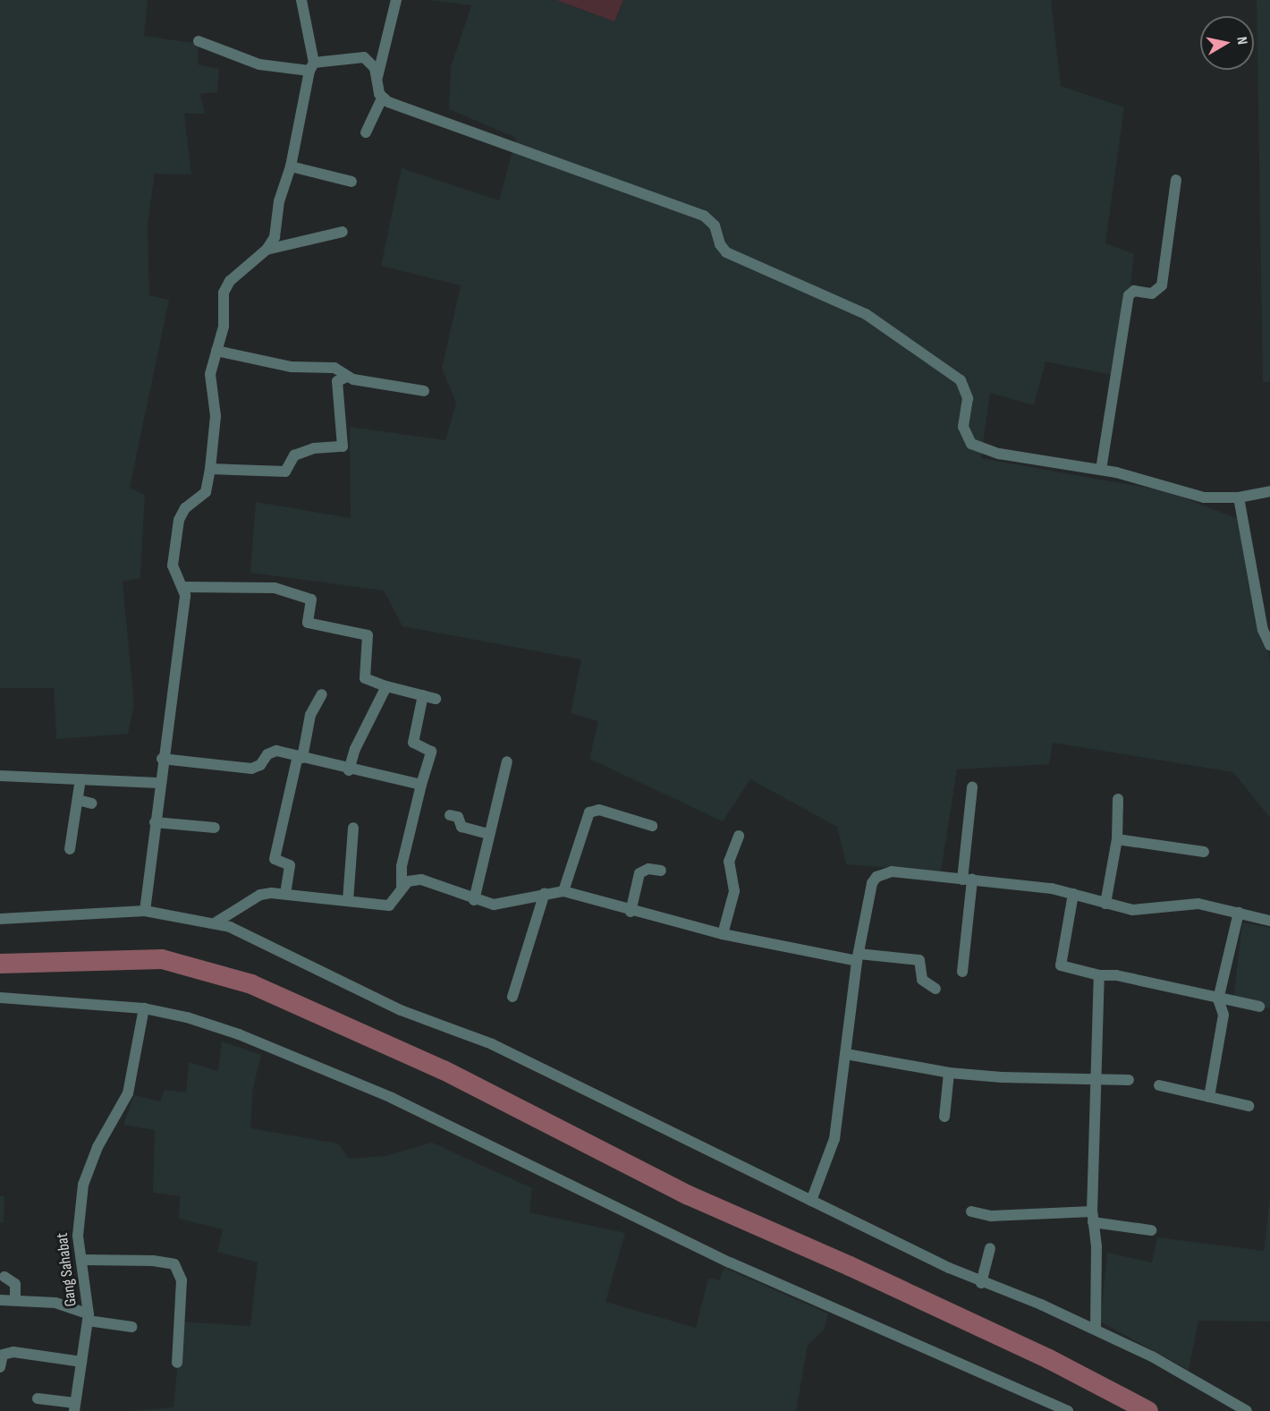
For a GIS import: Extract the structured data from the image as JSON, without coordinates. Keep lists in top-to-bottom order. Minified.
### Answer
{"streets":{"street":["Gang Sahabat"]},"north":"right"}
